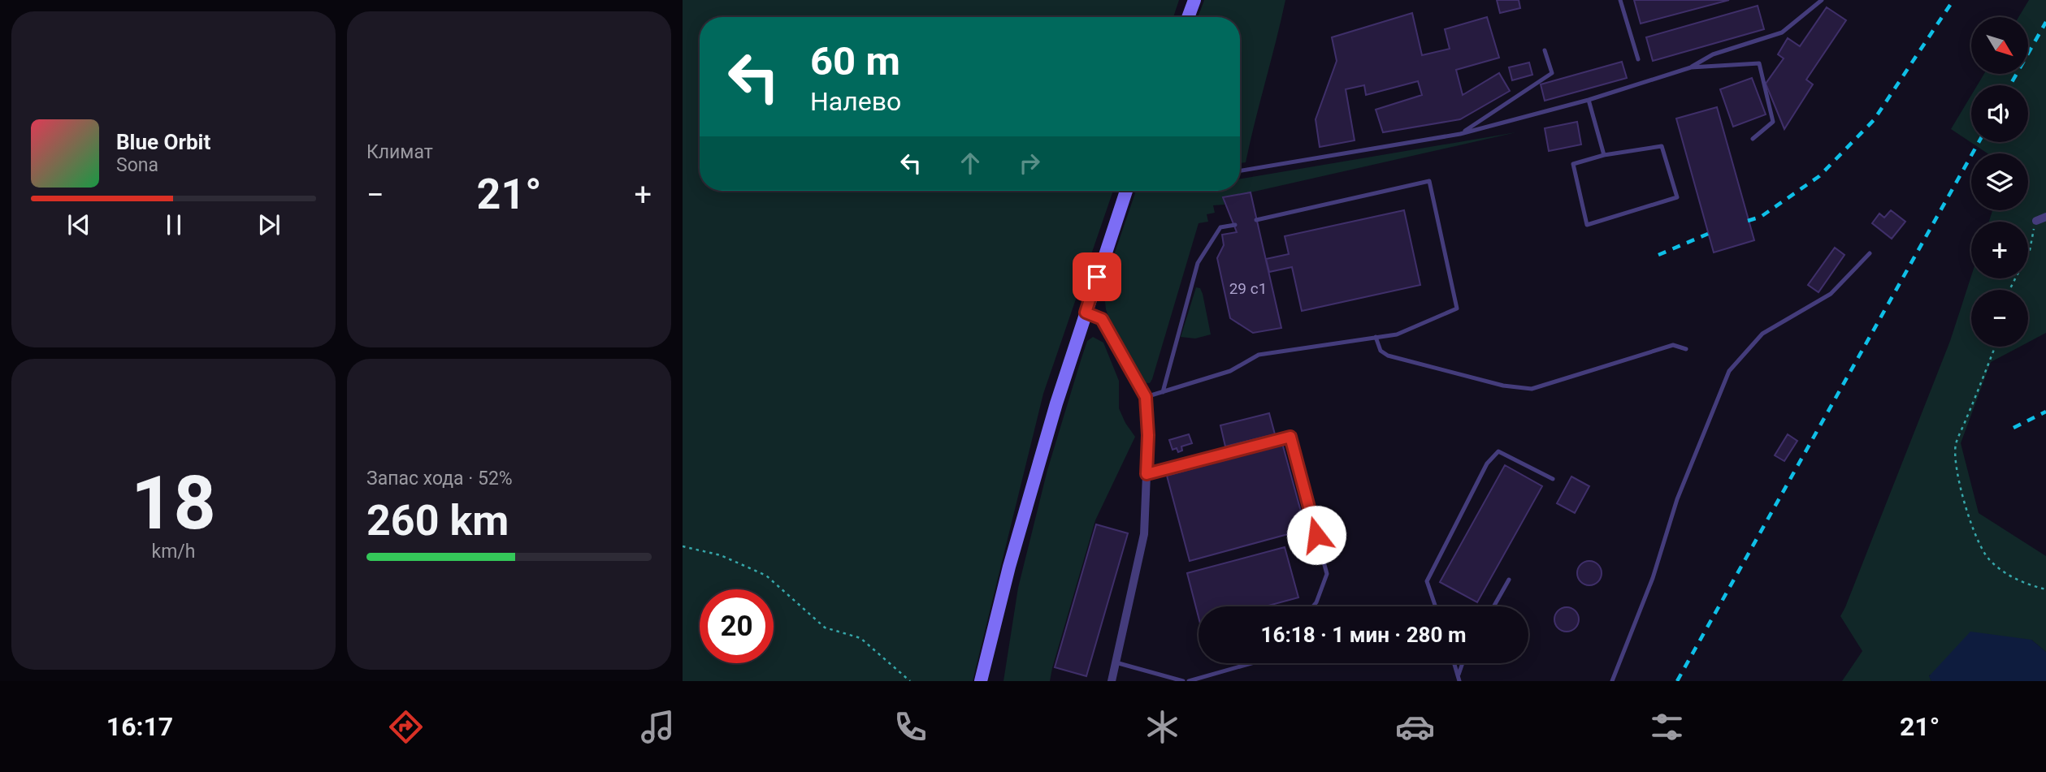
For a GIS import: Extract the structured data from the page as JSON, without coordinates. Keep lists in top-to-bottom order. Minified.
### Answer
{"house_numbers":["29 с1"],"north":"bottom right","page":{"tile":["Климат",["18","km/h"],["Запас хода · 52%","260 km"]],"map_buttons":["+","−"],"turn":["60 m","Налево"],"song":["Blue Orbit","Sona"],"heat":["−","21°","+"],"limit":"20","trip":"16:18 · 1 мин · 280 m","tabs":["16:17","21°"]}}
